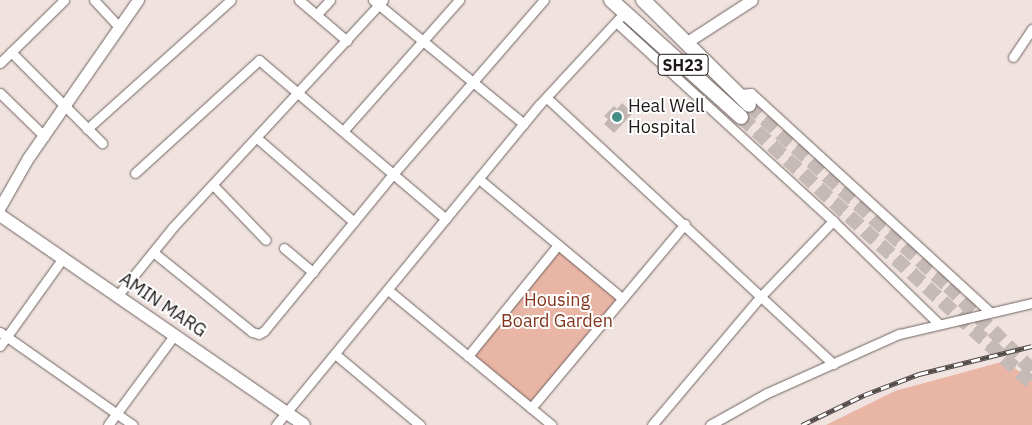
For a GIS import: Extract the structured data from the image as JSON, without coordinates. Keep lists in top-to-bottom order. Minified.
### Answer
{"streets":{"main road":["SH23","AMIN MARG"]},"parks":["Housing Board Garden"],"places":["Heal Well Hospital"]}
